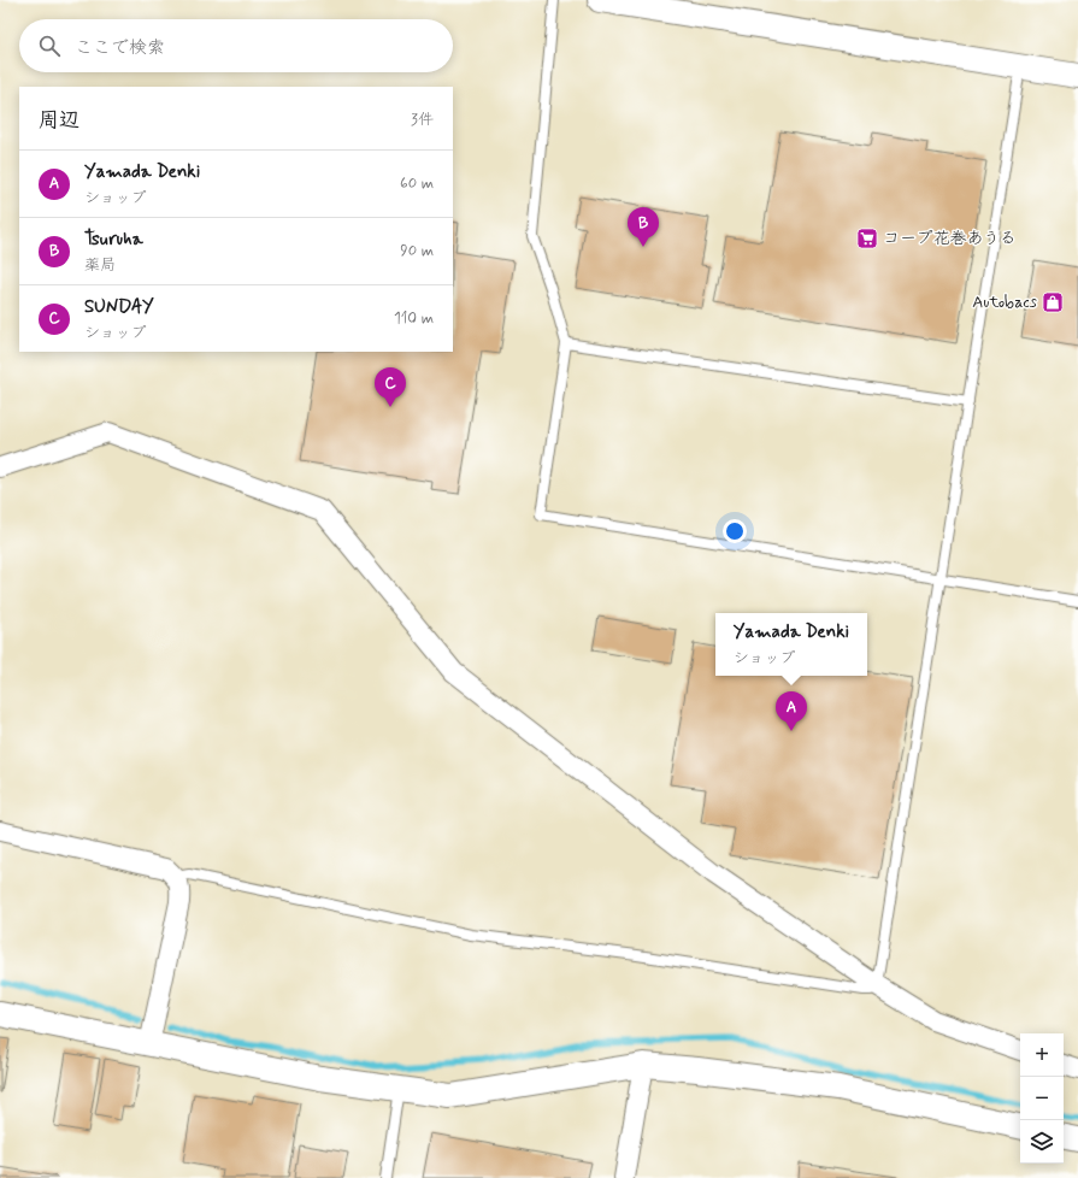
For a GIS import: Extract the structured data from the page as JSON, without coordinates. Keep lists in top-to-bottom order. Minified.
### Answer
{"places":{"supermarket":["コープ花巻あうる"],"shop":["Autobacs"]},"page":{"search":"ここで検索","heading":["周辺","3件"],"list":[{"mark":"A","name":"Yamada Denki","note":"ショップ","value":"60 m"},{"mark":"B","name":"Tsuruha","note":"薬局","value":"90 m"},{"mark":"C","name":"SUNDAY","note":"ショップ","value":"110 m"}],"pins":["B","C","A"],"popup":["Yamada Denki","ショップ"],"map_buttons":["+","−"]}}
